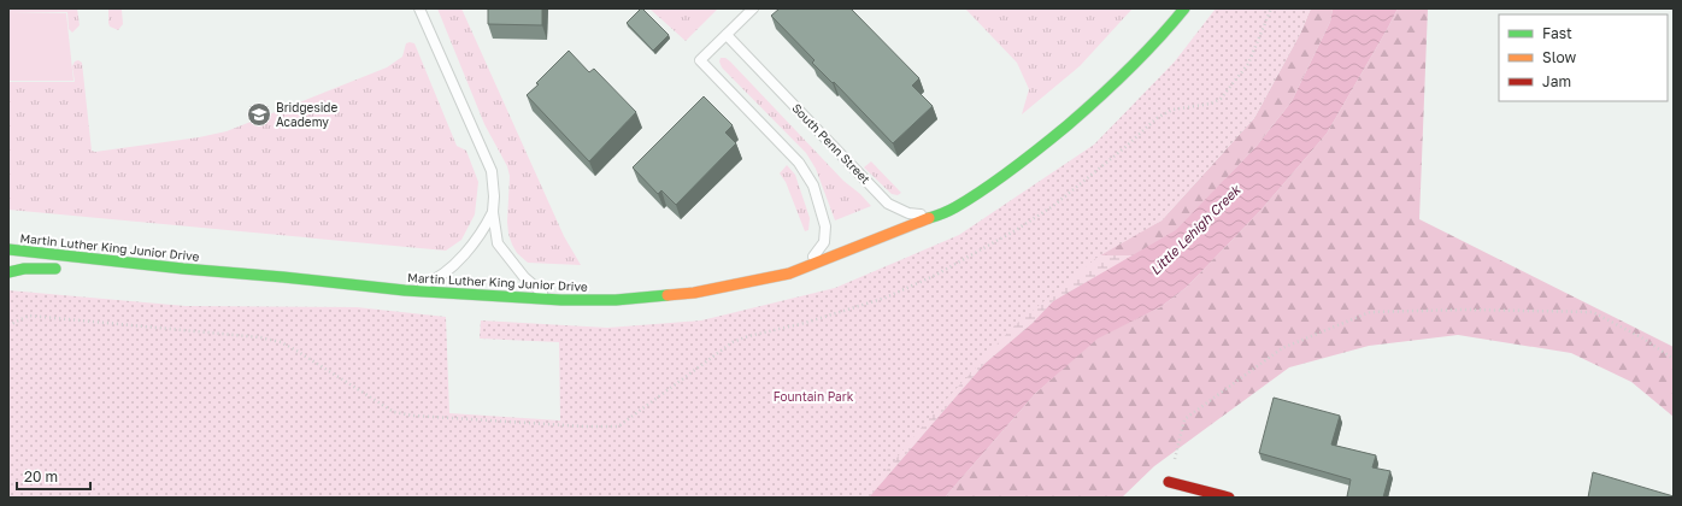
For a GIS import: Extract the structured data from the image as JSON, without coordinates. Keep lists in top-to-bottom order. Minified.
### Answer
{"streets":{"main road":["Martin Luther King Junior Drive"],"lane":["South Penn Street"]},"crossings":[["South Penn Street","Martin Luther King Junior Drive"]],"water":["Little Lehigh Creek"],"parks":["Fountain Park"],"places":{"school or university":["Bridgeside Academy"]},"legend":["Fast","Slow","Jam"],"scale_bar":"20 m"}
